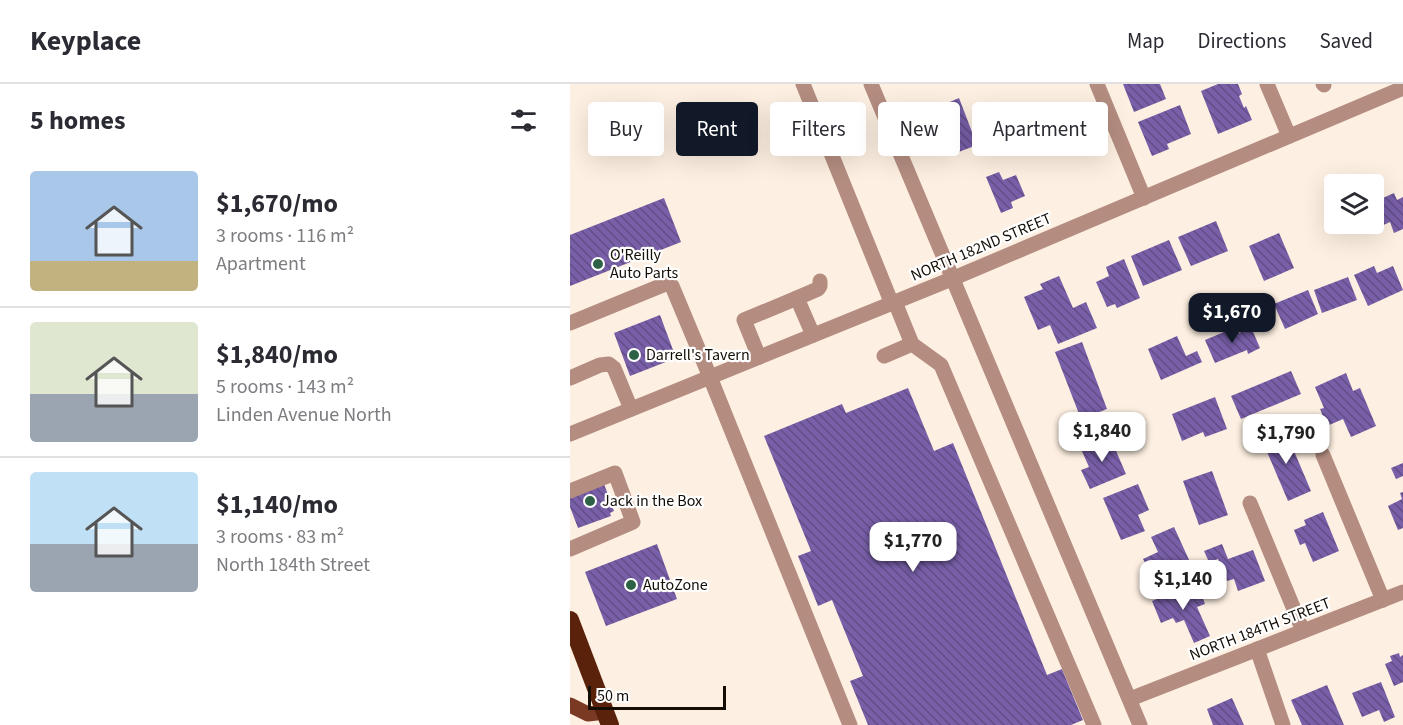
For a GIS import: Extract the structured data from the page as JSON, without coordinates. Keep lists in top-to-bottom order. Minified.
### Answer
{"streets":{"street":["NORTH 182ND STREET","NORTH 184TH STREET"]},"places":["O'Reilly Auto Parts","Darrell's Tavern","Jack in the Box","AutoZone"],"scale_bar":"50 m","page":{"header":"Keyplace","nav":["Map","Directions","Saved"],"heading":"5 homes","chip":["Buy","Rent","Filters","New","Apartment"],"list":[{"name":"$1,670/mo","note":"3 rooms · 116 m² · Apartment"},{"name":"$1,840/mo","note":"5 rooms · 143 m² · Linden Avenue North"},{"name":"$1,140/mo","note":"3 rooms · 83 m² · North 184th Street"}],"price":["$1,670","$1,840","$1,790","$1,770","$1,140"],"scale":"50 m"}}
